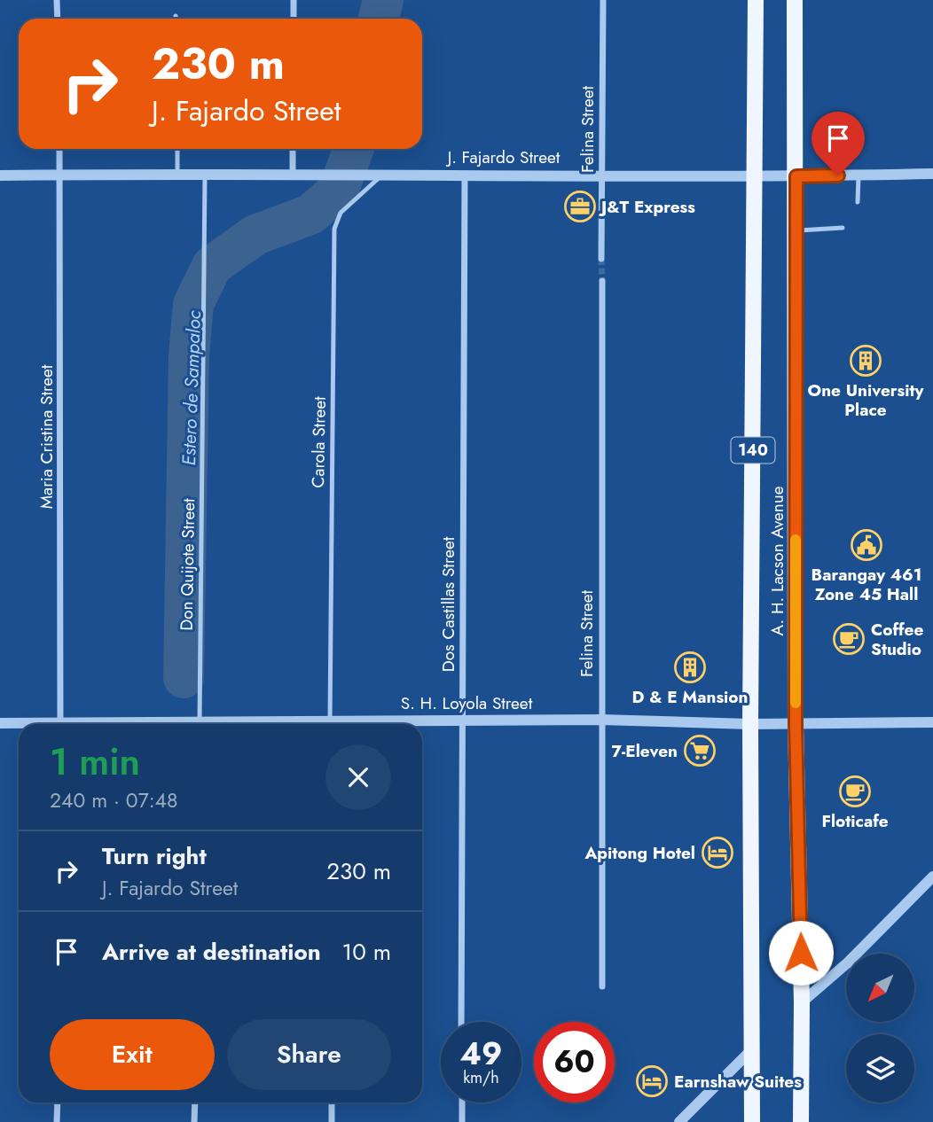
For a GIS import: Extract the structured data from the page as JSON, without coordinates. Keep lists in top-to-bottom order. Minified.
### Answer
{"streets":{"main road":["140","A. H. Lacson Avenue"],"street":["Felina Street","J. Fajardo Street","Maria Cristina Street","Dos Castillas Street","S. H. Loyola Street"],"lane":["Carola Street","Don Quijote Street"]},"crossings":[["Felina Street","J. Fajardo Street"],["Felina Street","S. H. Loyola Street"],["J. Fajardo Street","Maria Cristina Street"],["J. Fajardo Street","Carola Street"],["J. Fajardo Street","A. H. Lacson Avenue"],["J. Fajardo Street","Don Quijote Street"],["J. Fajardo Street","Dos Castillas Street"],["A. H. Lacson Avenue","S. H. Loyola Street"],["Dos Castillas Street","S. H. Loyola Street"]],"water":["Estero de Sampaloc"],"places":{"office":["J&T Express"],"building":["One University Place","D & E Mansion"],"public building":["Barangay 461 Zone 45 Hall"],"cafe":["Coffee Studio","Floticafe"],"supermarket":["7-Eleven"],"hotel":["Apitong Hotel","Earnshaw Suites"]},"north":"bottom left","page":{"turn":["230 m","J. Fajardo Street"],"heading":["1 min","240 m · 07:48"],"list":[{"name":"Turn right","note":"J. Fajardo Street","value":"230 m"},{"name":"Arrive at destination","value":"10 m"}],"buttons":["Exit","Share"],"speed":"49 km/h","limit":"60"}}
